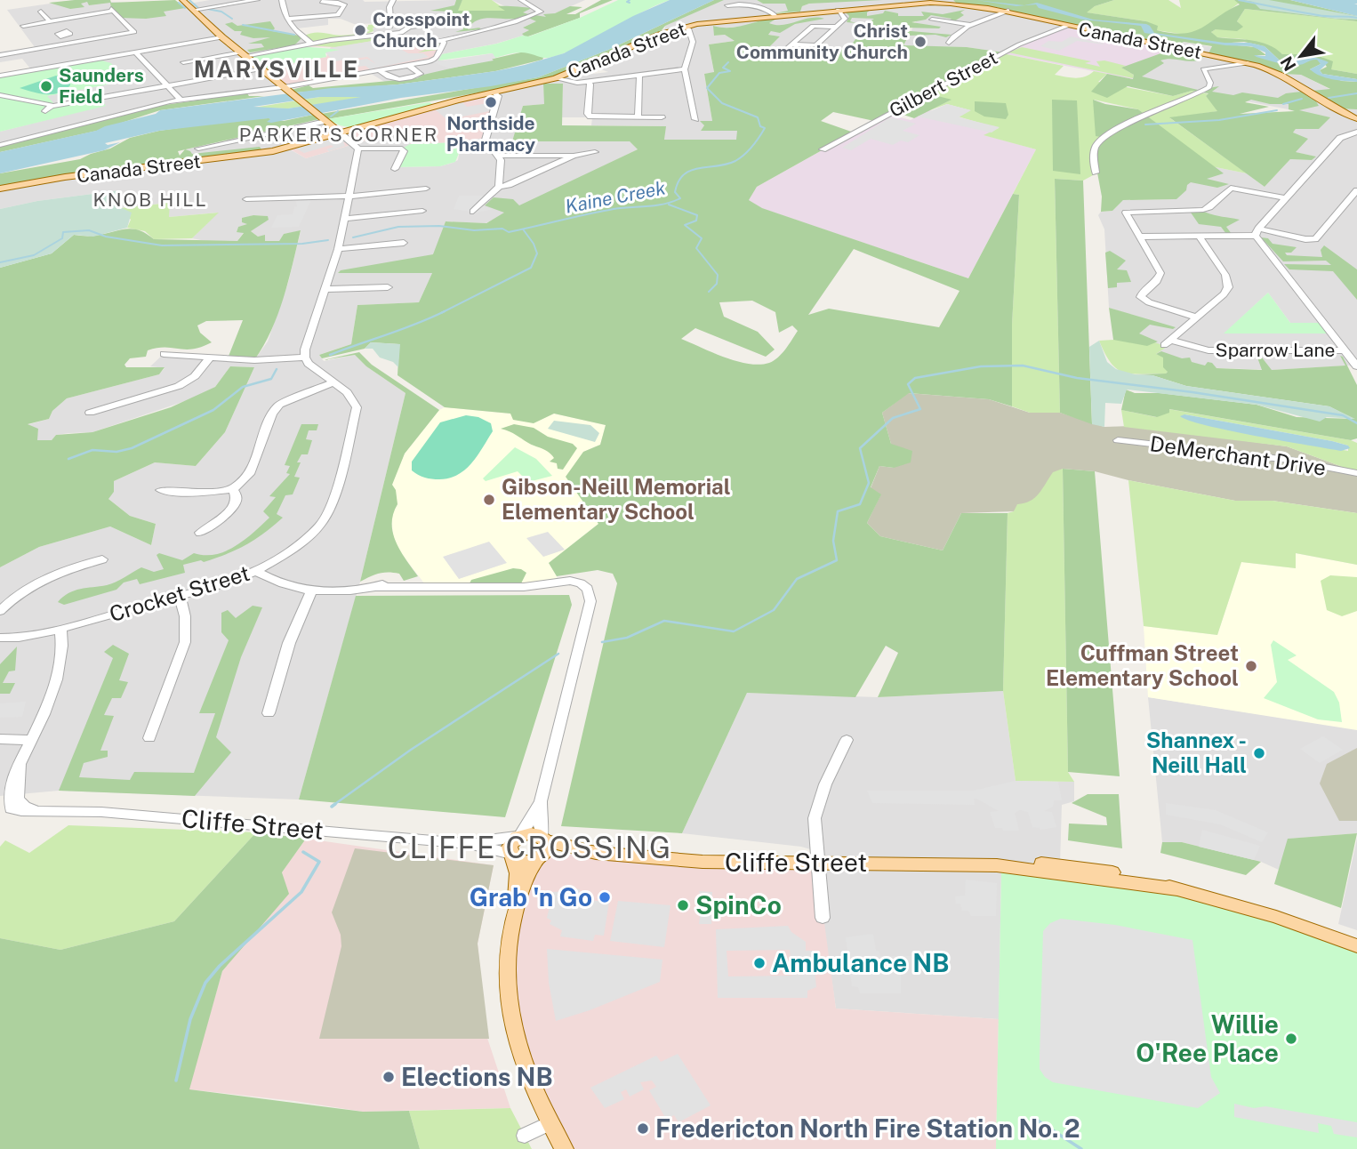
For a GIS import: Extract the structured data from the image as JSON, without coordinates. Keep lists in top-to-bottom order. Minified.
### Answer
{"streets":{"main road":["Canada Street","Cliffe Street"],"street":["Gilbert Street","Sparrow Lane","DeMerchant Drive","Crocket Street"]},"crossings":[["Canada Street","Gilbert Street"]],"districts":["MARYSVILLE","PARKER'S CORNER","KNOB HILL","CLIFFE CROSSING"],"water":["Kaine Creek"],"places":["Crosspoint Church","Christ Community Church","Saunders Field","Northside Pharmacy","Gibson-Neill Memorial Elementary School","Cuffman Street Elementary School","Shannex - Neill Hall","Grab 'n Go","SpinCo","Ambulance NB","Willie O'Ree Place","Elections NB","Fredericton North Fire Station No. 2"],"north":"bottom left"}
